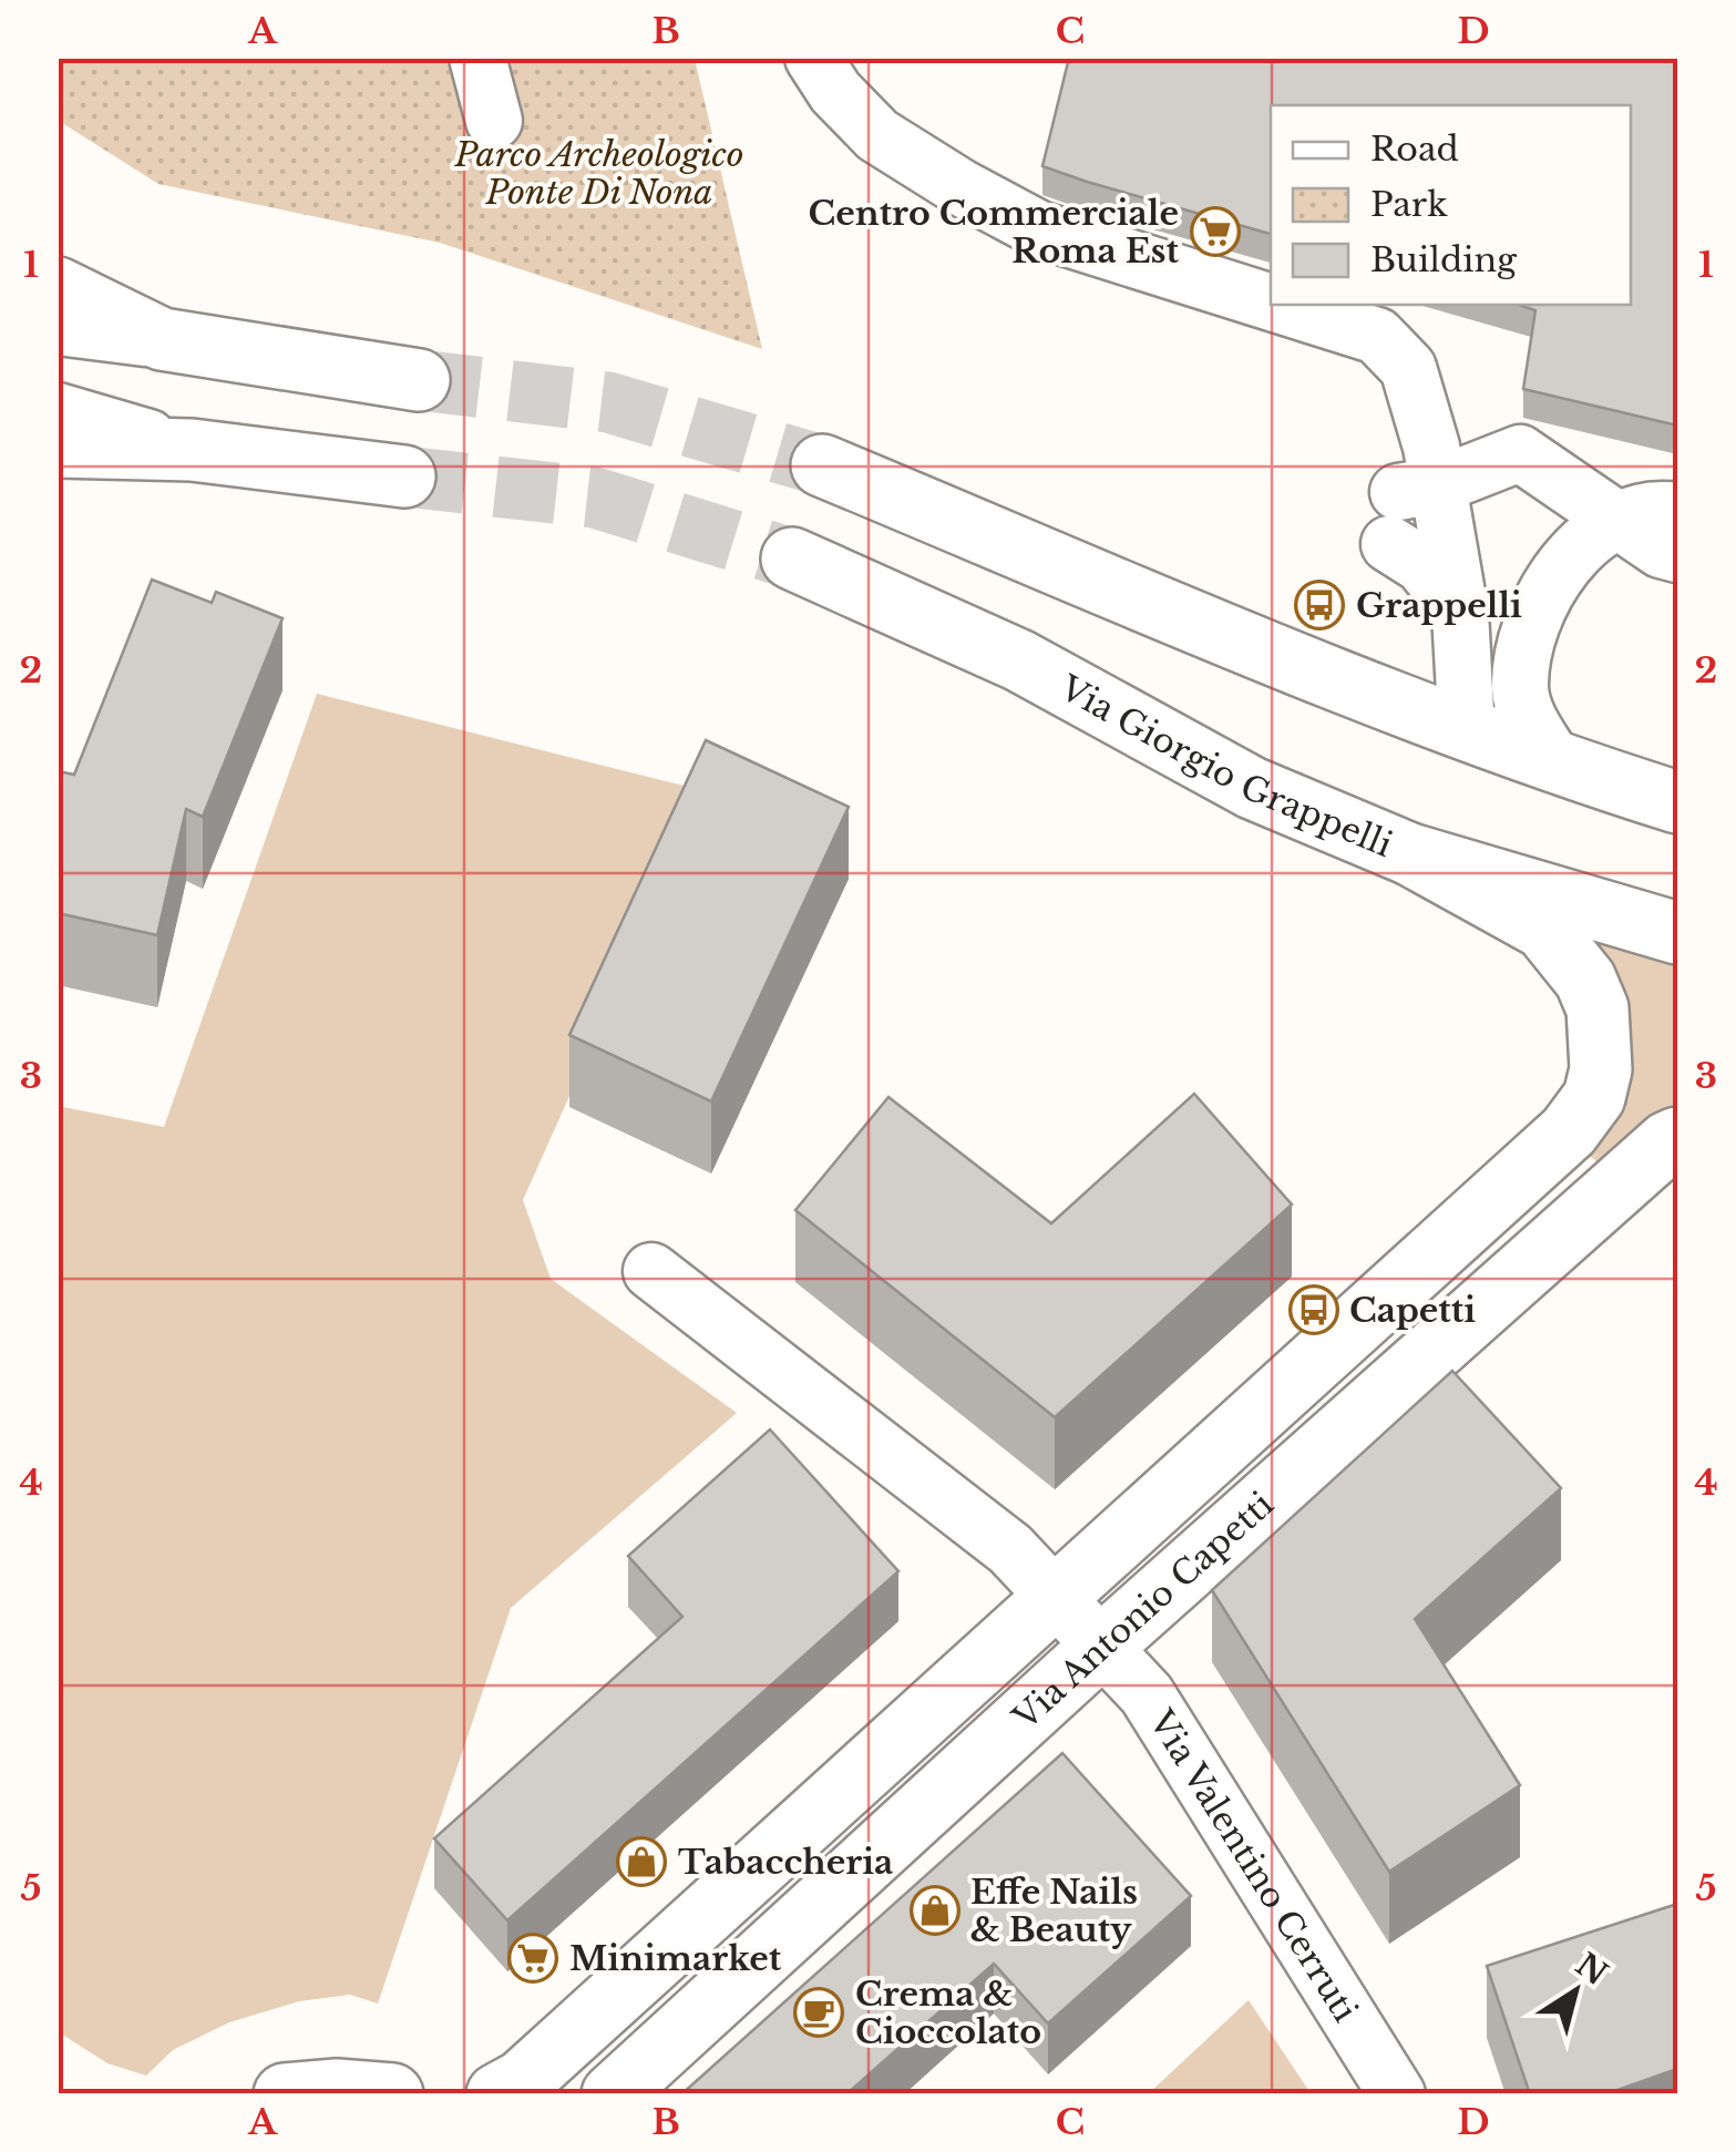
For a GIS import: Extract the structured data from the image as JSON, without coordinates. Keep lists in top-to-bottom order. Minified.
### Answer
{"streets":{"main road":["Via Giorgio Grappelli","Via Antonio Capetti"],"street":["Via Valentino Cerruti"]},"crossings":[["Via Giorgio Grappelli","Via Antonio Capetti"],["Via Antonio Capetti","Via Valentino Cerruti"]],"parks":["Parco Archeologico Ponte Di Nona"],"places":{"supermarket":["Centro Commerciale Roma Est","Minimarket"],"bus stop":["Grappelli","Capetti"],"shop":["Tabaccheria","Effe Nails & Beauty"],"cafe":["Crema & Cioccolato"]},"legend":["Road","Park","Building"],"north":"top right","grid":{"columns":["A","B","C","D"],"rows":["1","2","3","4","5"]}}
